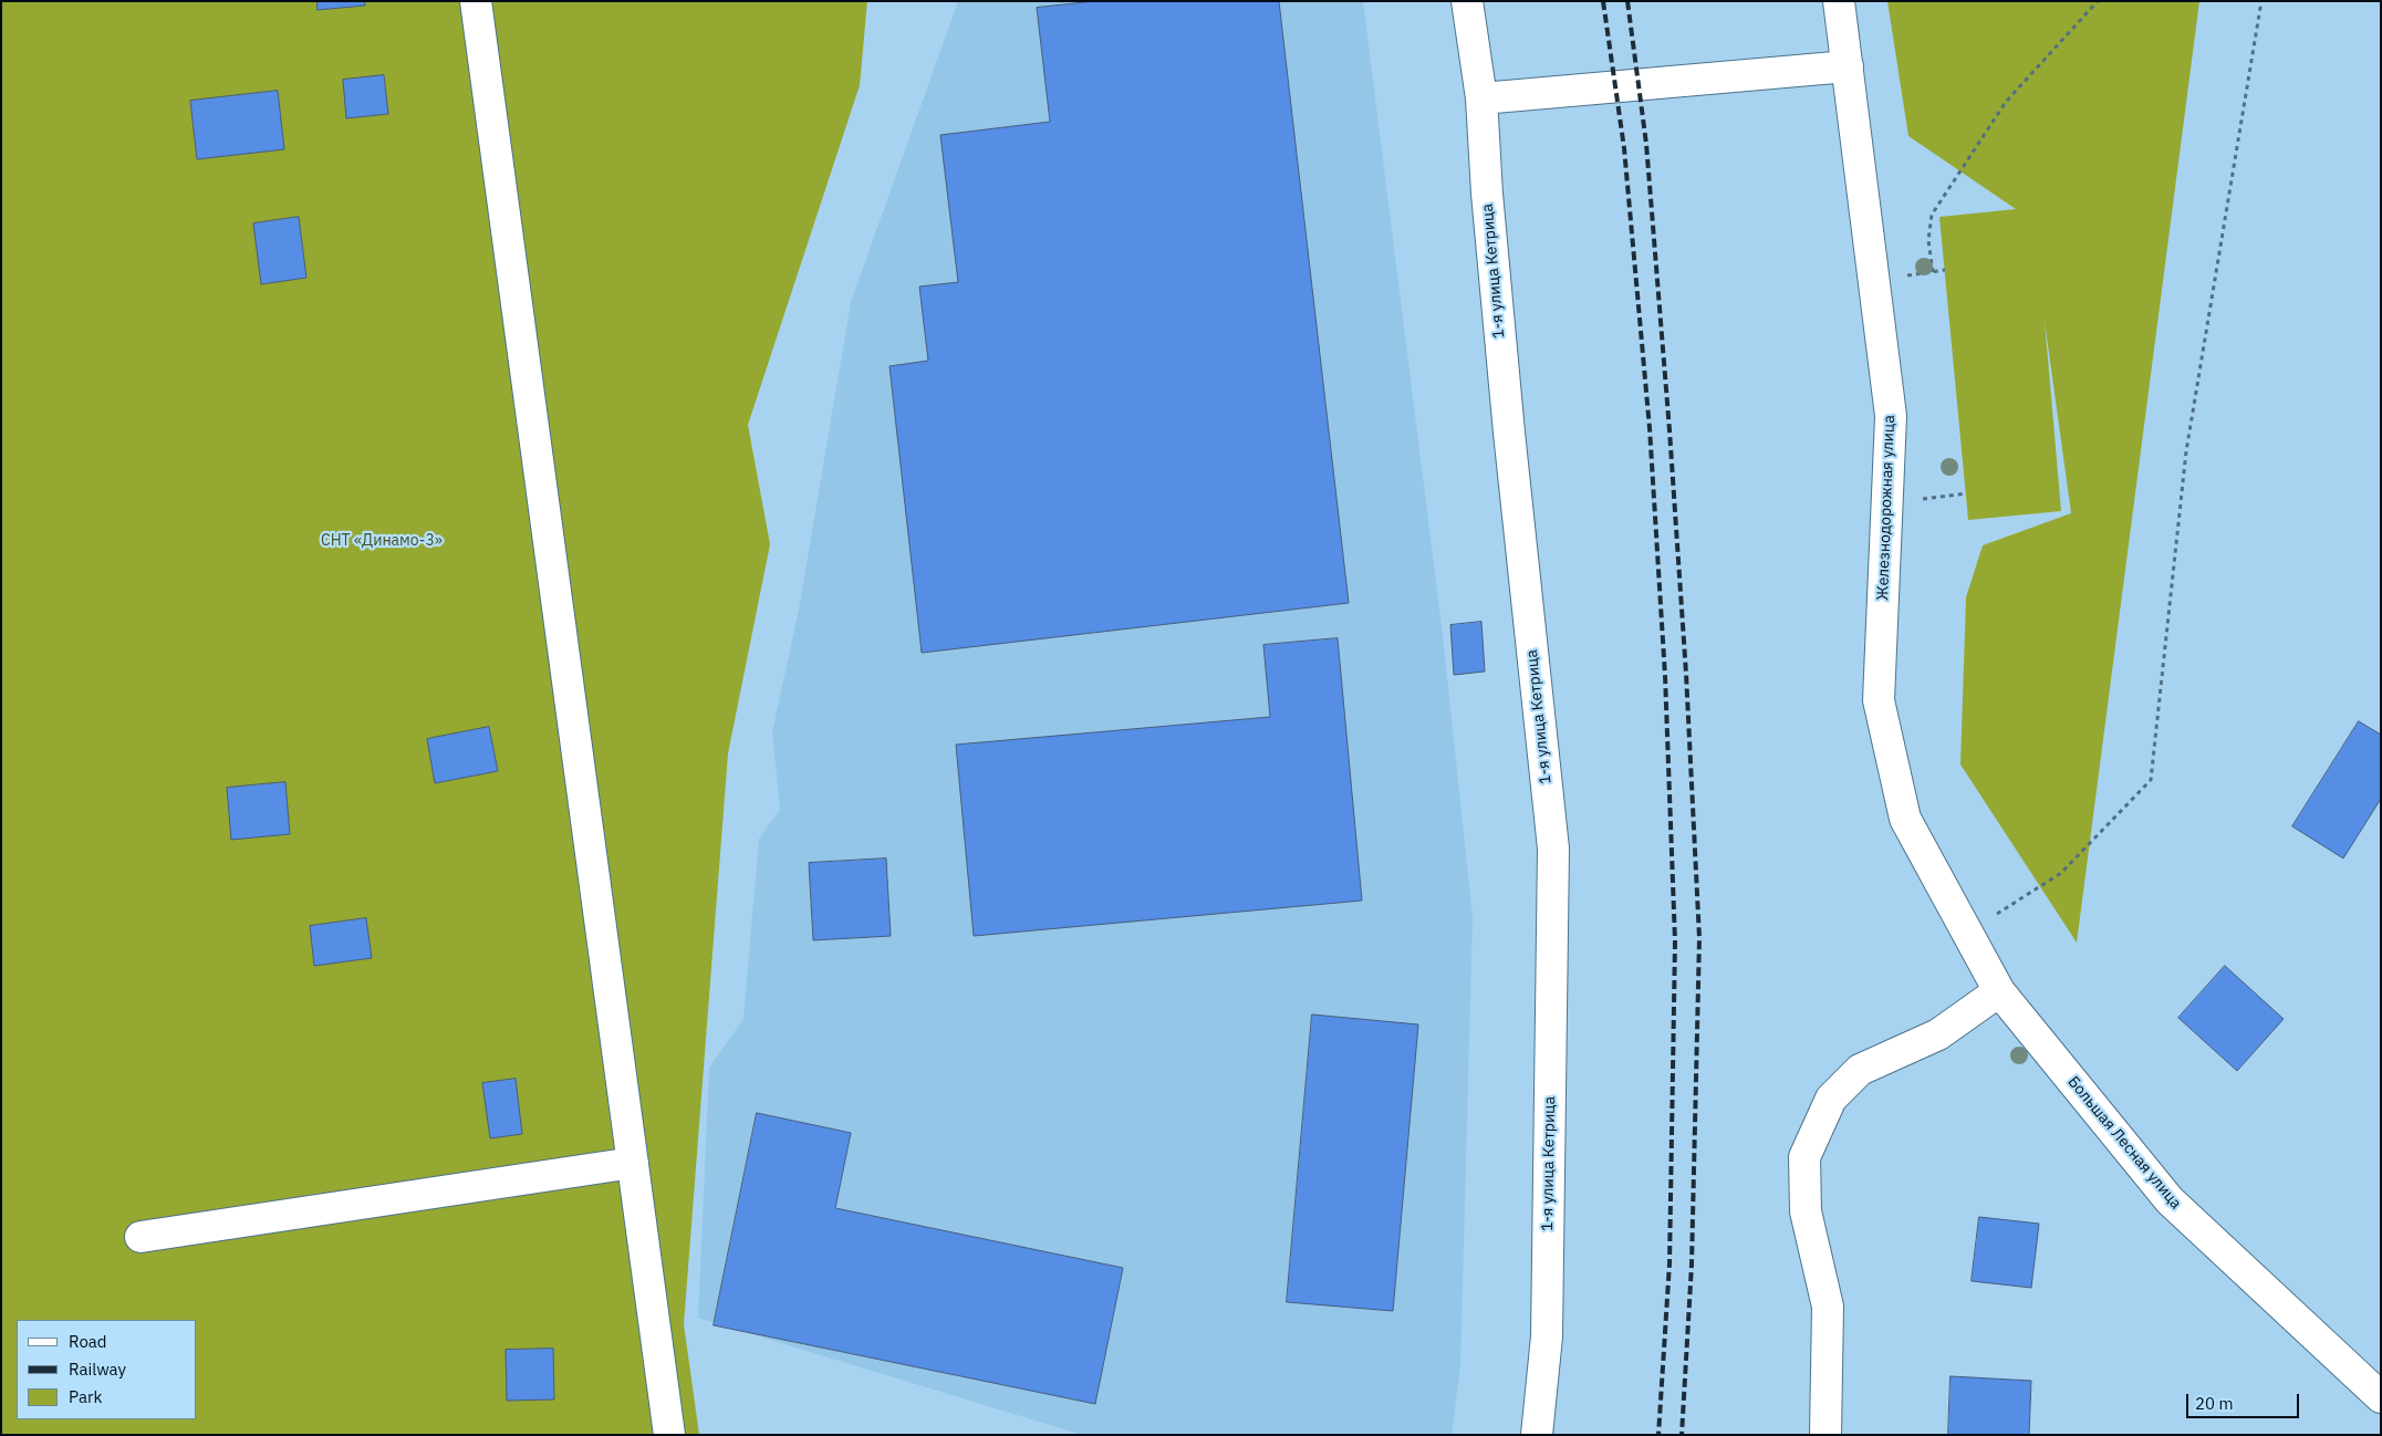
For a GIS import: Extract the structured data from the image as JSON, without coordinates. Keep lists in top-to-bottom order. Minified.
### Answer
{"streets":{"street":["1-я улица Кетрица","Железнодорожная улица","Большая Лесная улица"]},"crossings":[["Железнодорожная улица","Большая Лесная улица"]],"parks":["СНТ «Динамо-3»"],"legend":["Road","Railway","Park"],"scale_bar":"20 m"}
